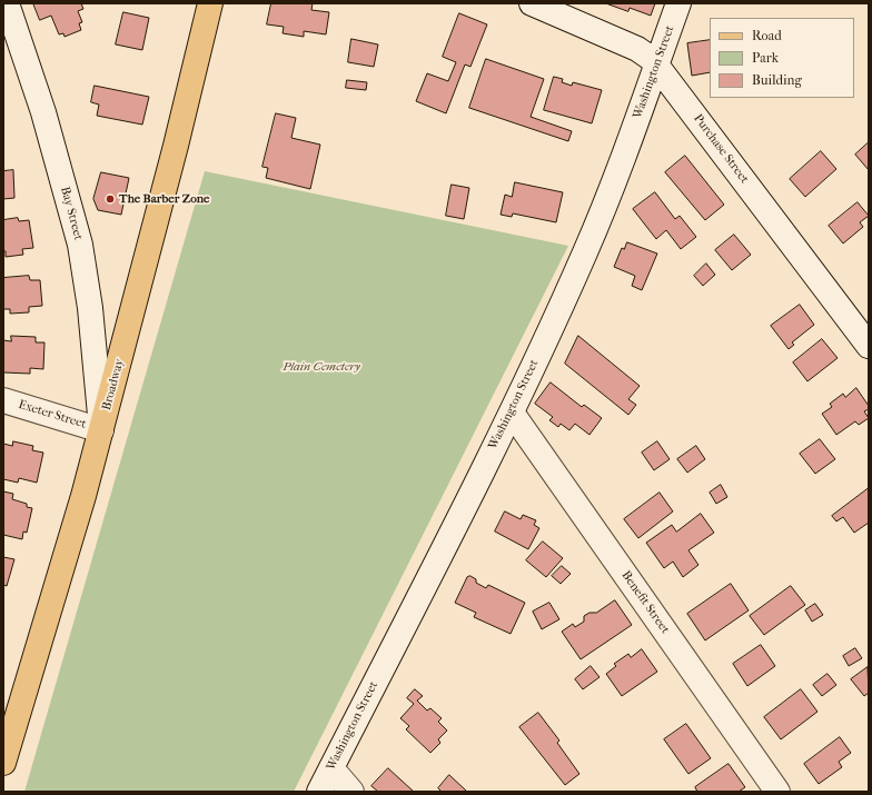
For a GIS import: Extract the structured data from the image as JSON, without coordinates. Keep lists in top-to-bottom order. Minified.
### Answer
{"streets":{"main road":["Broadway"],"street":["Washington Street","Purchase Street","Bay Street","Exeter Street","Benefit Street"]},"crossings":[["Washington Street","Purchase Street"],["Washington Street","Benefit Street"],["Bay Street","Broadway"],["Bay Street","Exeter Street"],["Broadway","Exeter Street"]],"parks":["Plain Cemetery"],"places":["The Barber Zone"],"legend":["Road","Park","Building"]}
